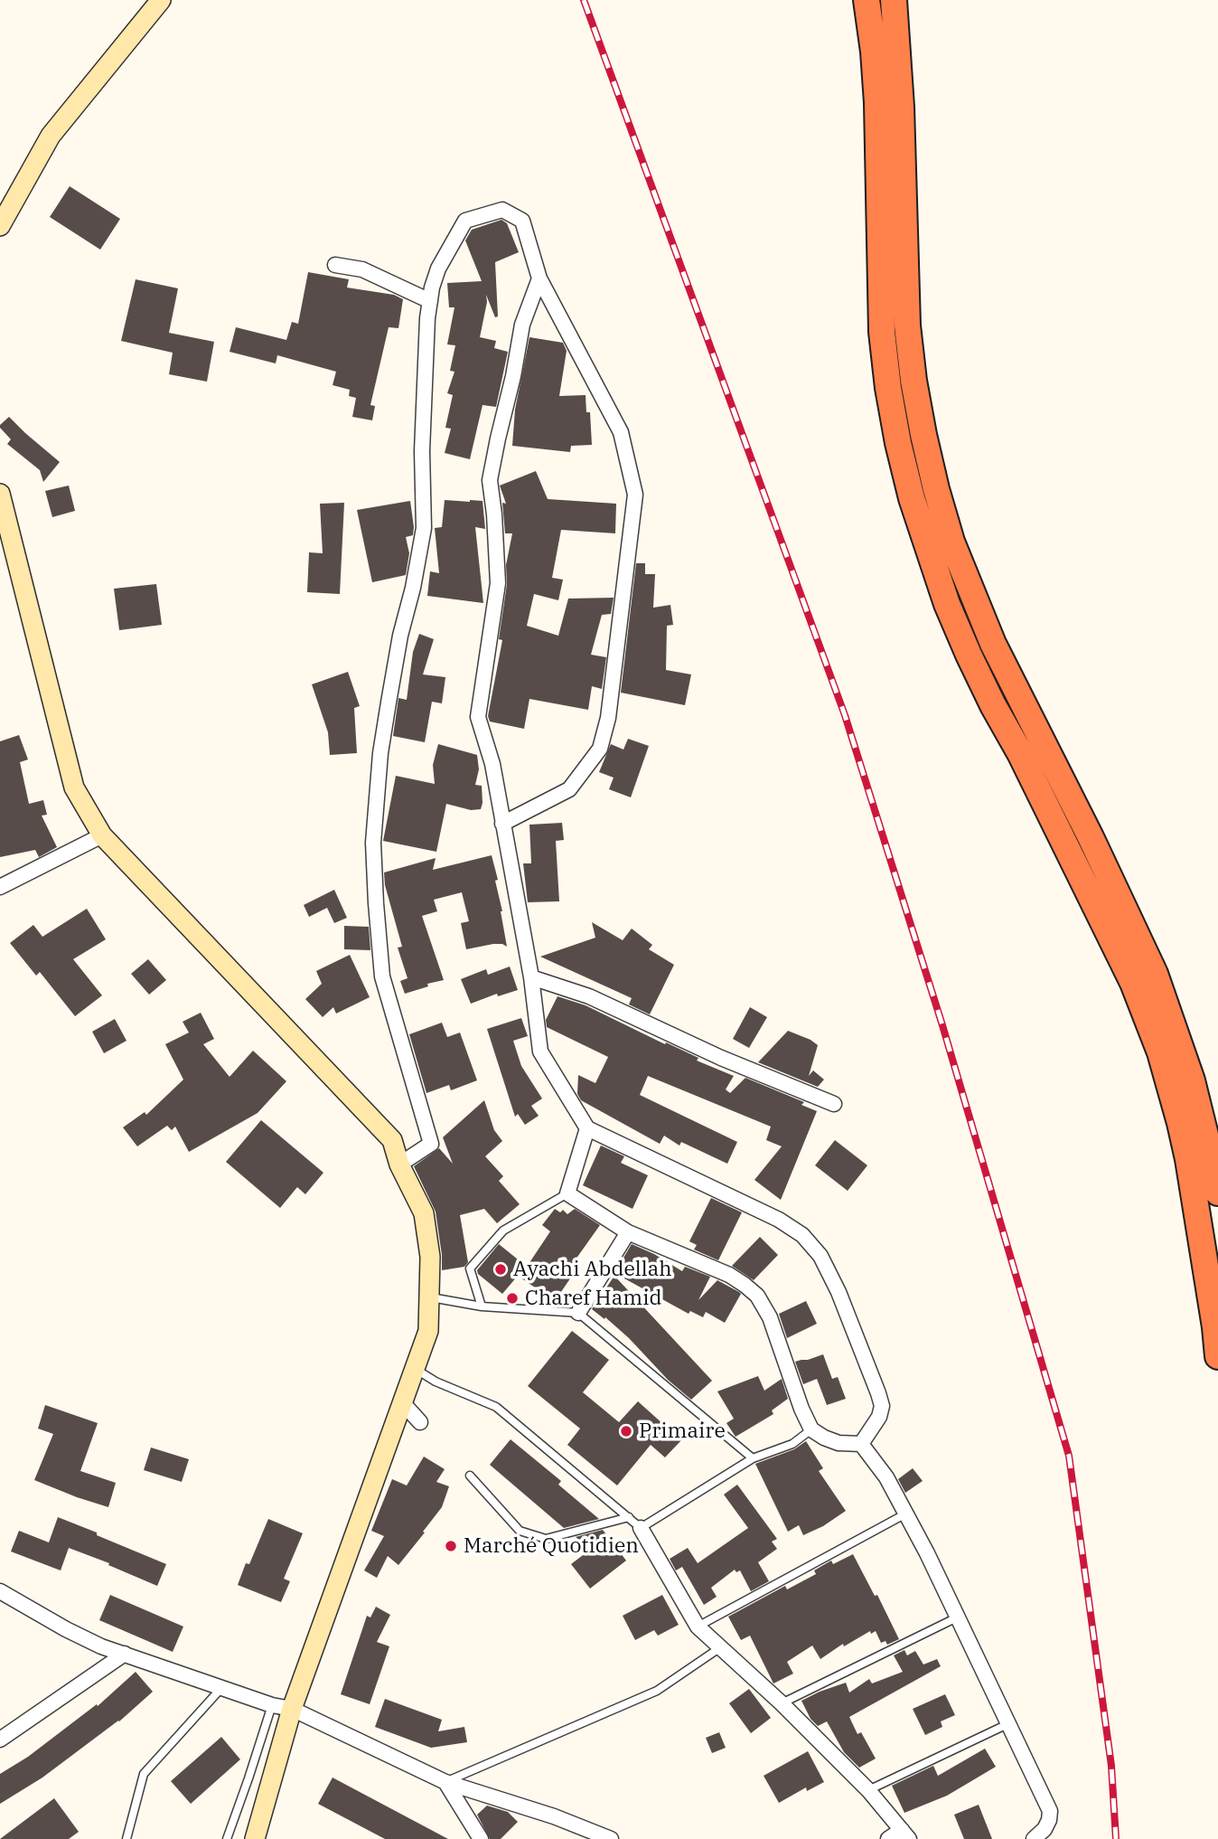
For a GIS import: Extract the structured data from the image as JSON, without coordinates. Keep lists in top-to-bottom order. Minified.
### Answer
{"places":["Ayachi Abdellah","Charef Hamid","Primaire","Marché Quotidien"]}
